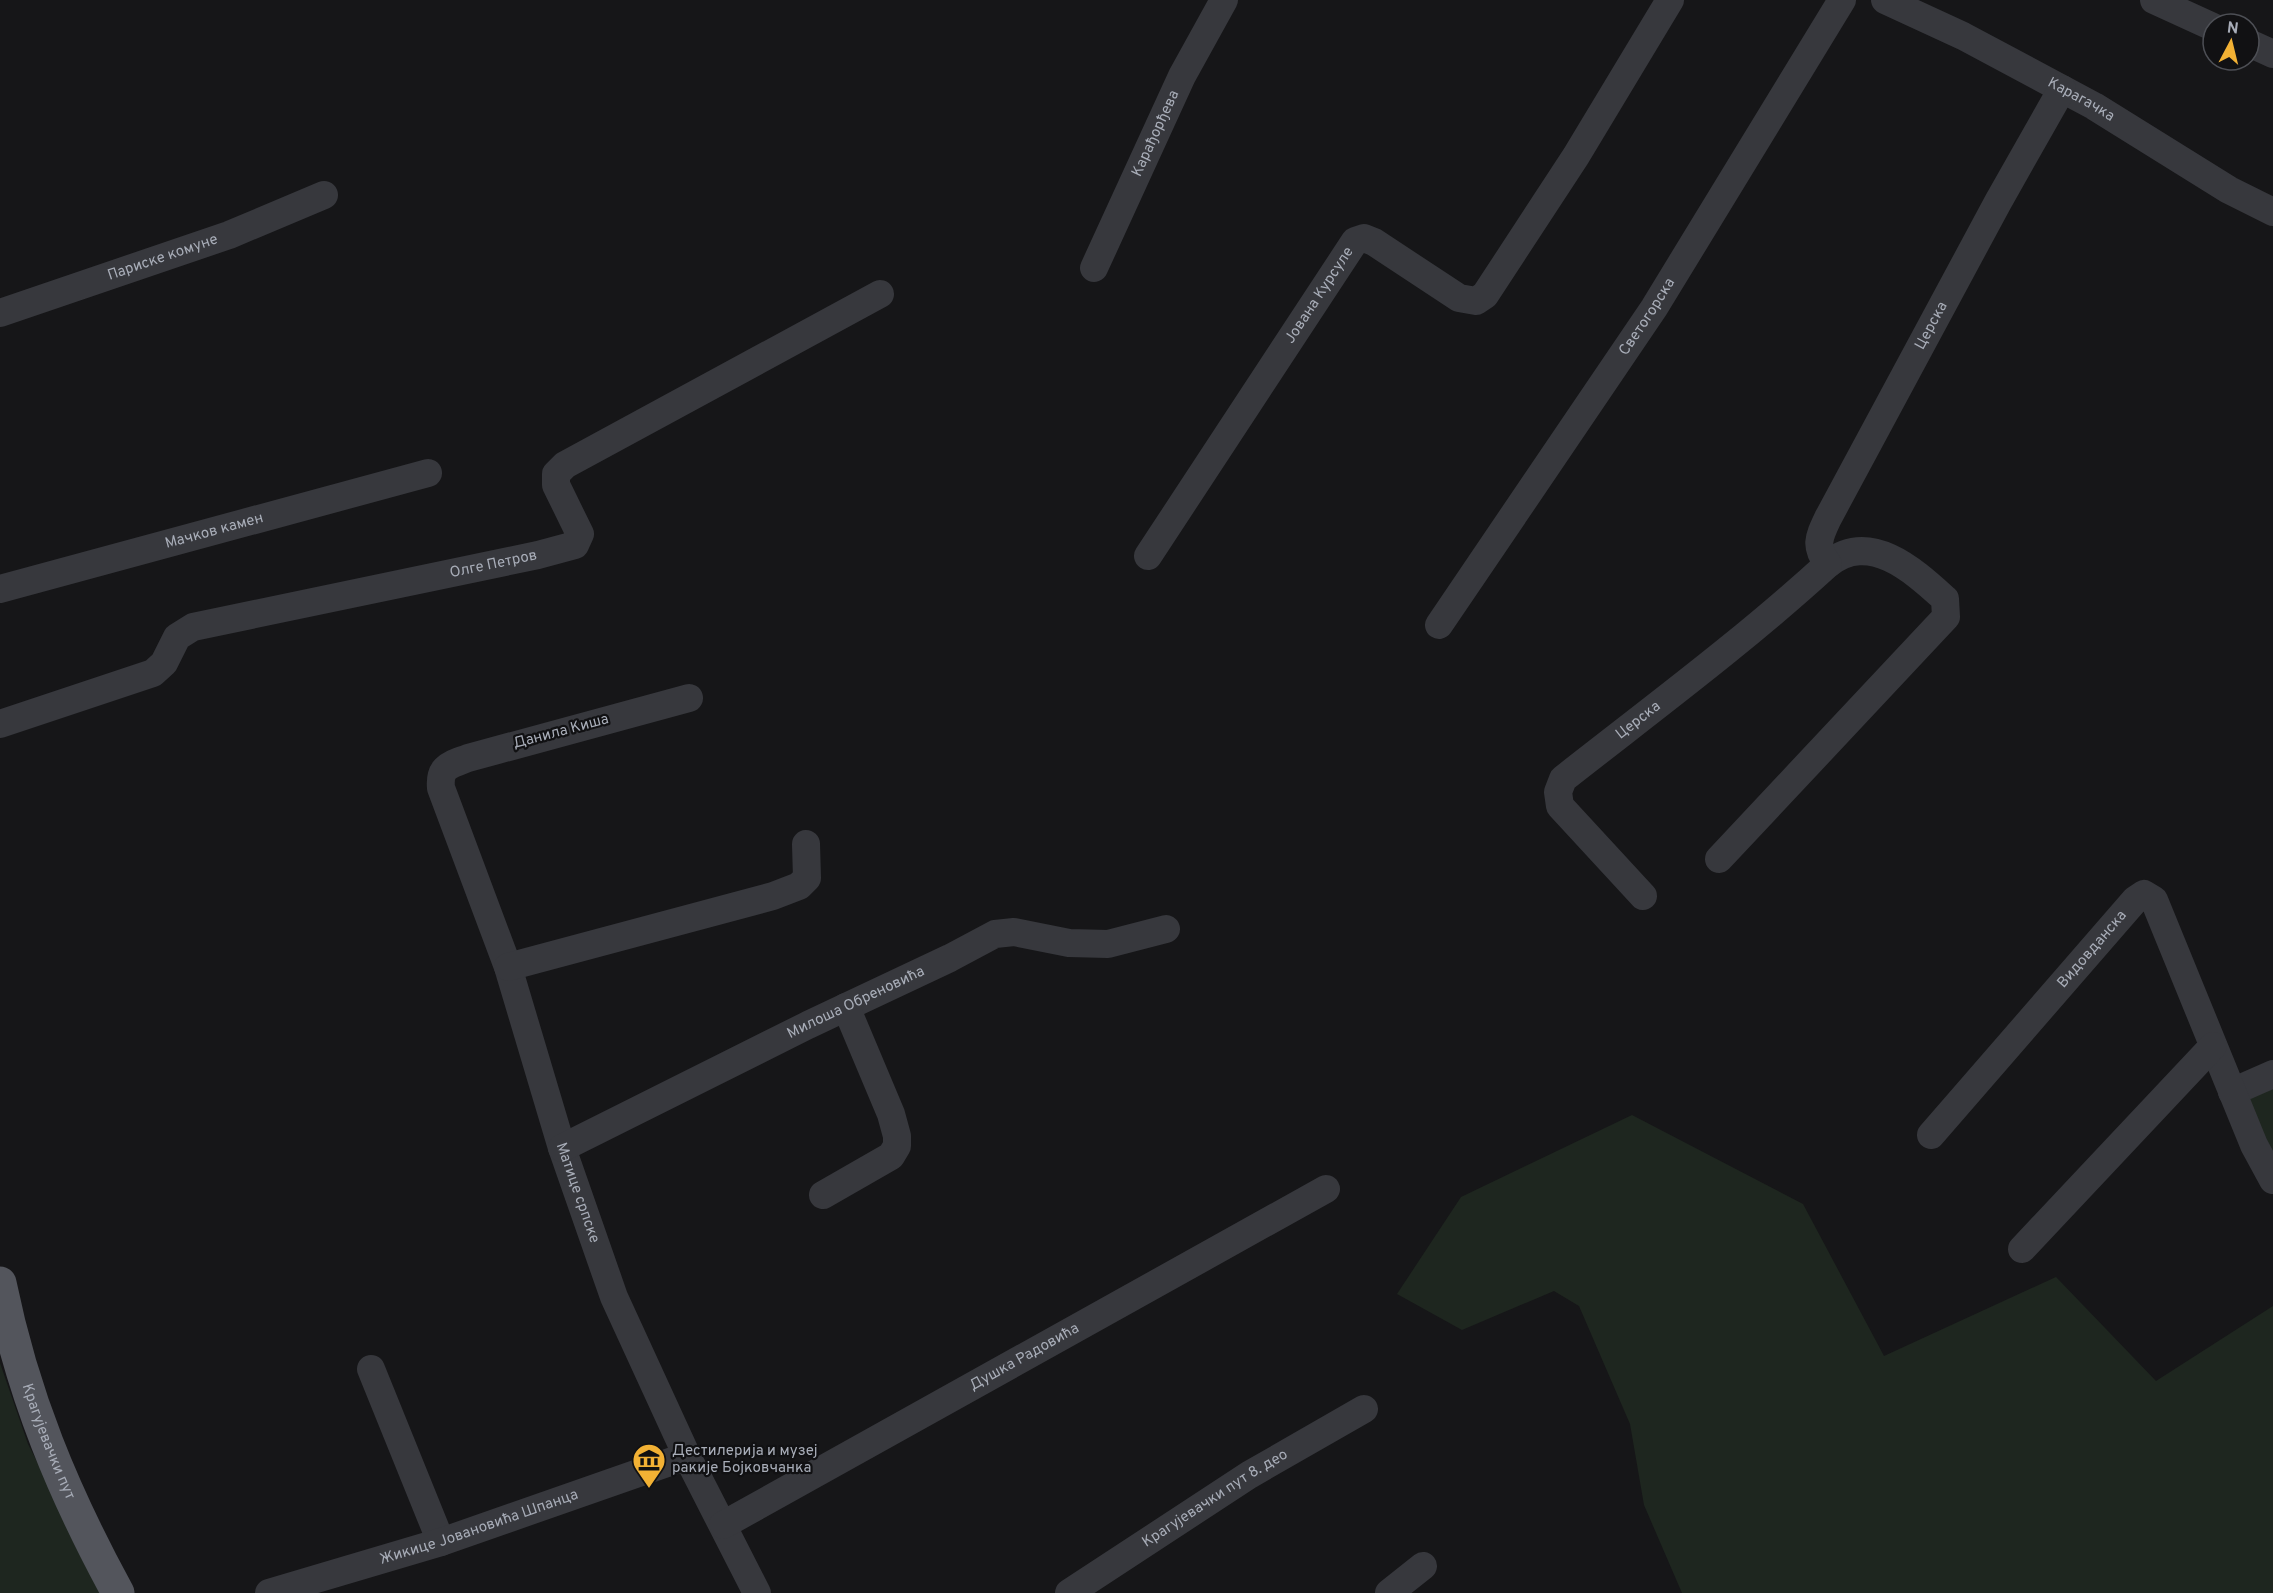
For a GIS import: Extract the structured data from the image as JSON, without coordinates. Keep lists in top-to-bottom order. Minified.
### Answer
{"streets":{"main road":["Крагујевачки пут"],"street":["Карагачка","Карађорђева","Париске комуне","Јована Курсуле","Светогорска","Церска","Мачков камен","Олге Петров","Данила Киша","Видовданска","Милоша Обреновића","Матице српске","Душка Радовића","Крагујевачки пут 8. део","Жикице Јовановића Шпанца"]},"crossings":[["Карагачка","Церска"],["Данила Киша","Матице српске"],["Милоша Обреновића","Матице српске"],["Матице српске","Душка Радовића"],["Матице српске","Жикице Јовановића Шпанца"]],"places":{"museum":["Дестилерија и музеј ракије Бојковчанка"]},"north":"top"}
